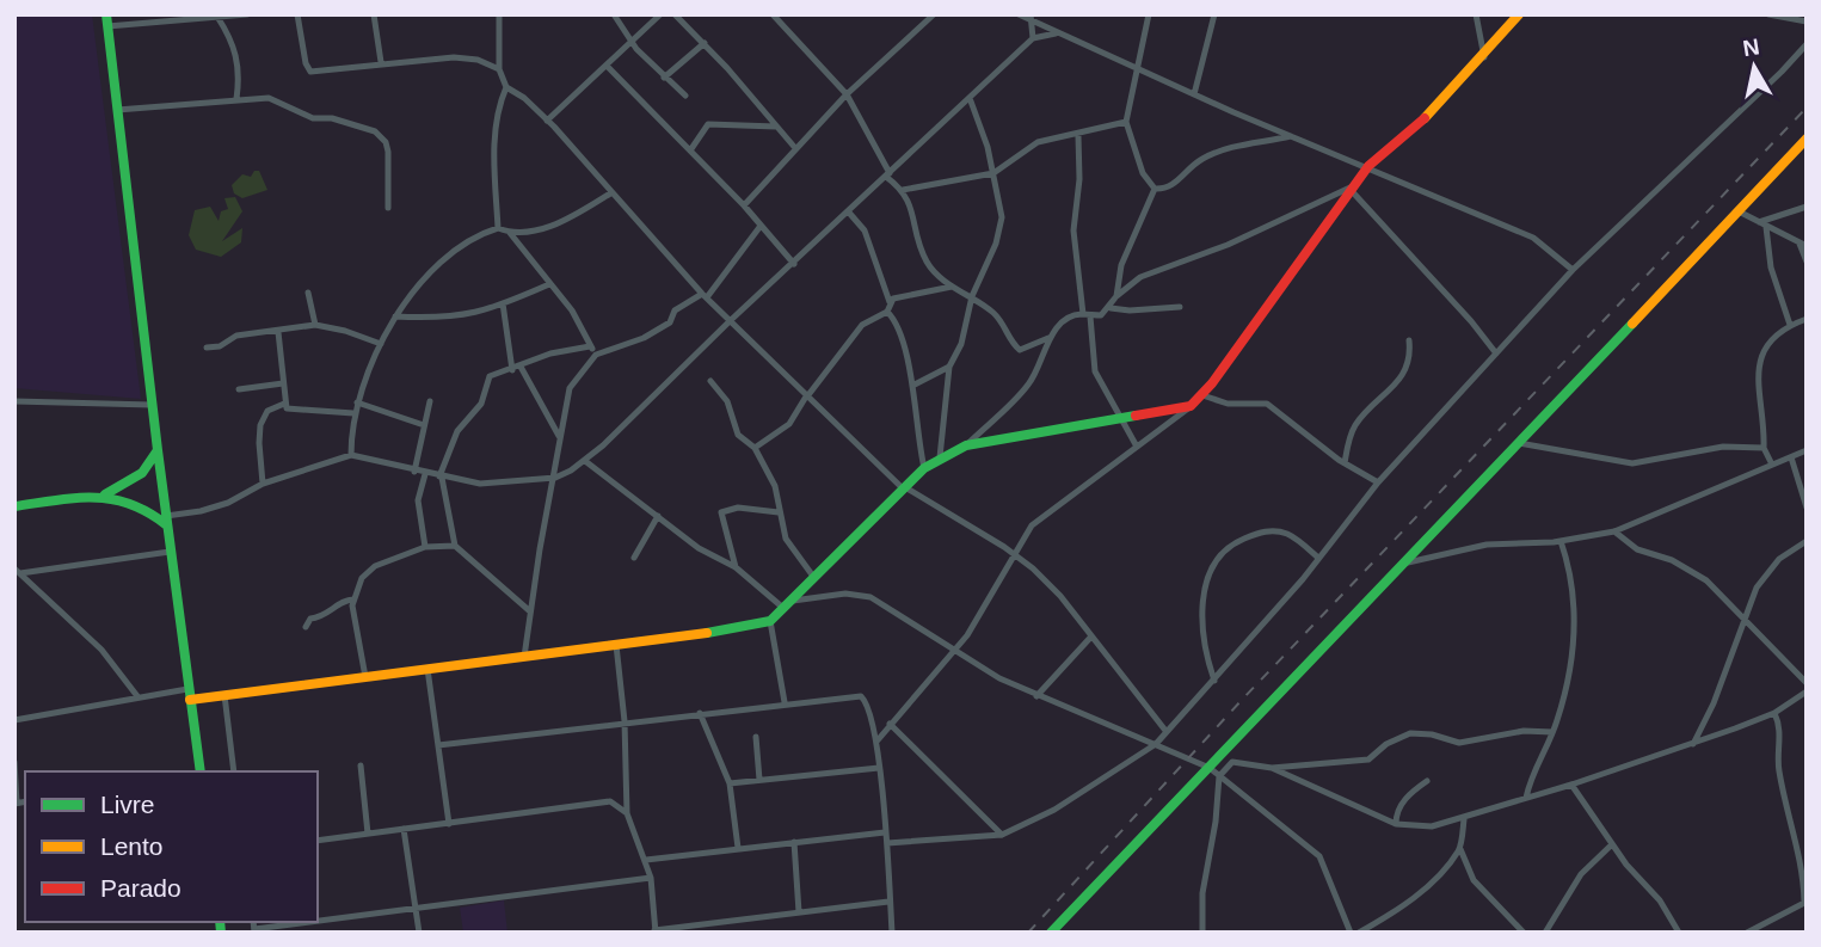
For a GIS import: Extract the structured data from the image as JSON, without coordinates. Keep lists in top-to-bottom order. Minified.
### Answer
{"legend":["Livre","Lento","Parado"],"north":"top"}
